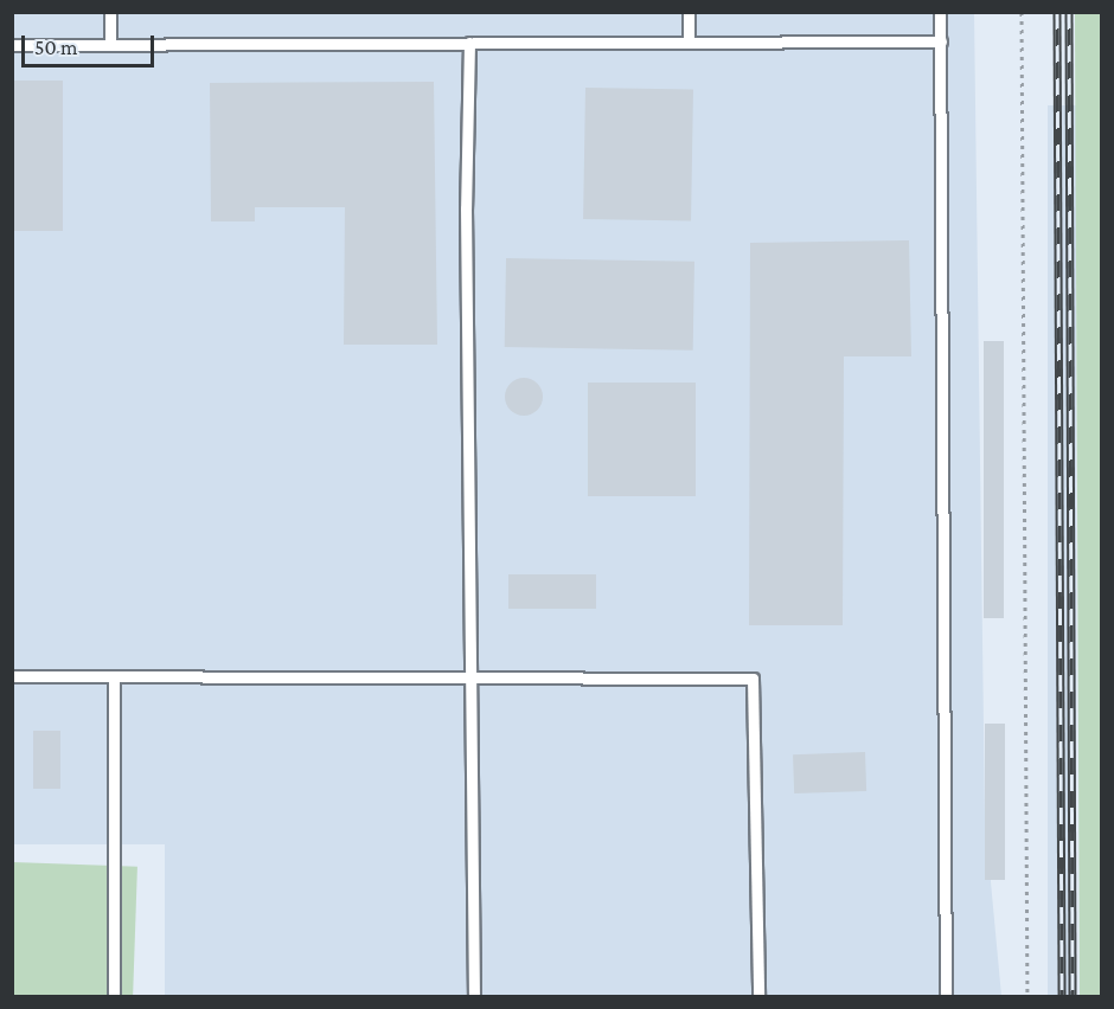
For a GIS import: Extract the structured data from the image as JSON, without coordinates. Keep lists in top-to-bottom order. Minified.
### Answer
{"scale_bar":"50 m"}
